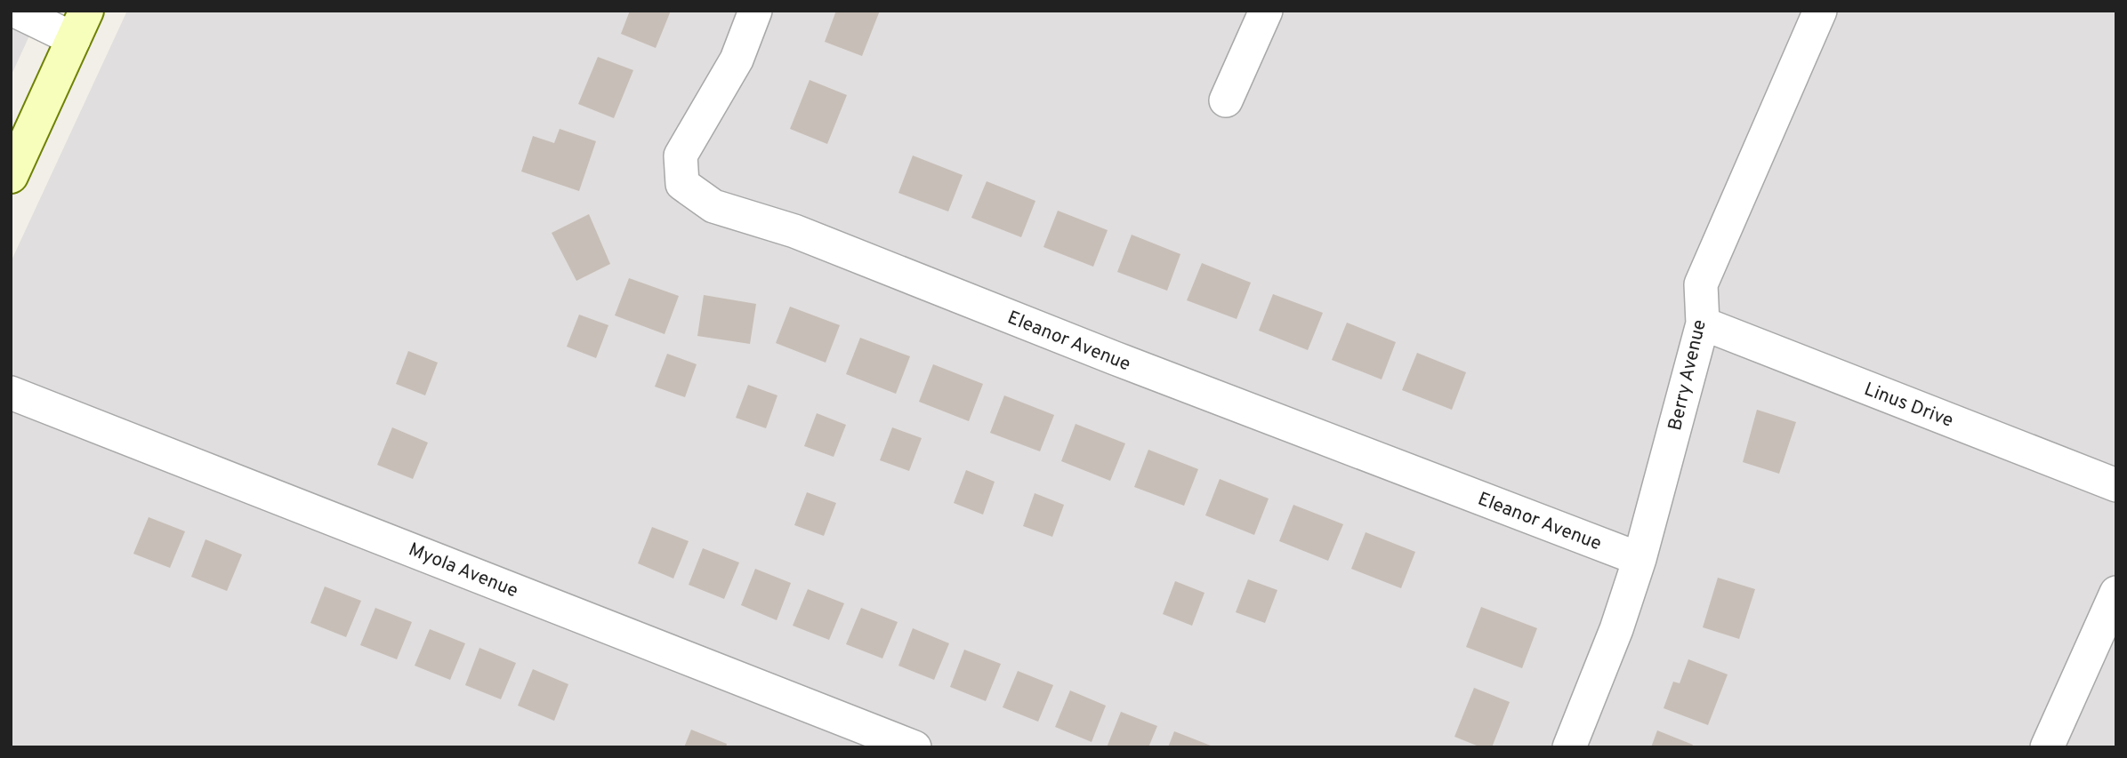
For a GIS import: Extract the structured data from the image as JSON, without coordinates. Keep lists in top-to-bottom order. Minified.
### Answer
{"streets":{"street":["Eleanor Avenue","Berry Avenue","Linus Drive","Myola Avenue"]},"crossings":[["Eleanor Avenue","Berry Avenue"],["Berry Avenue","Linus Drive"]]}
